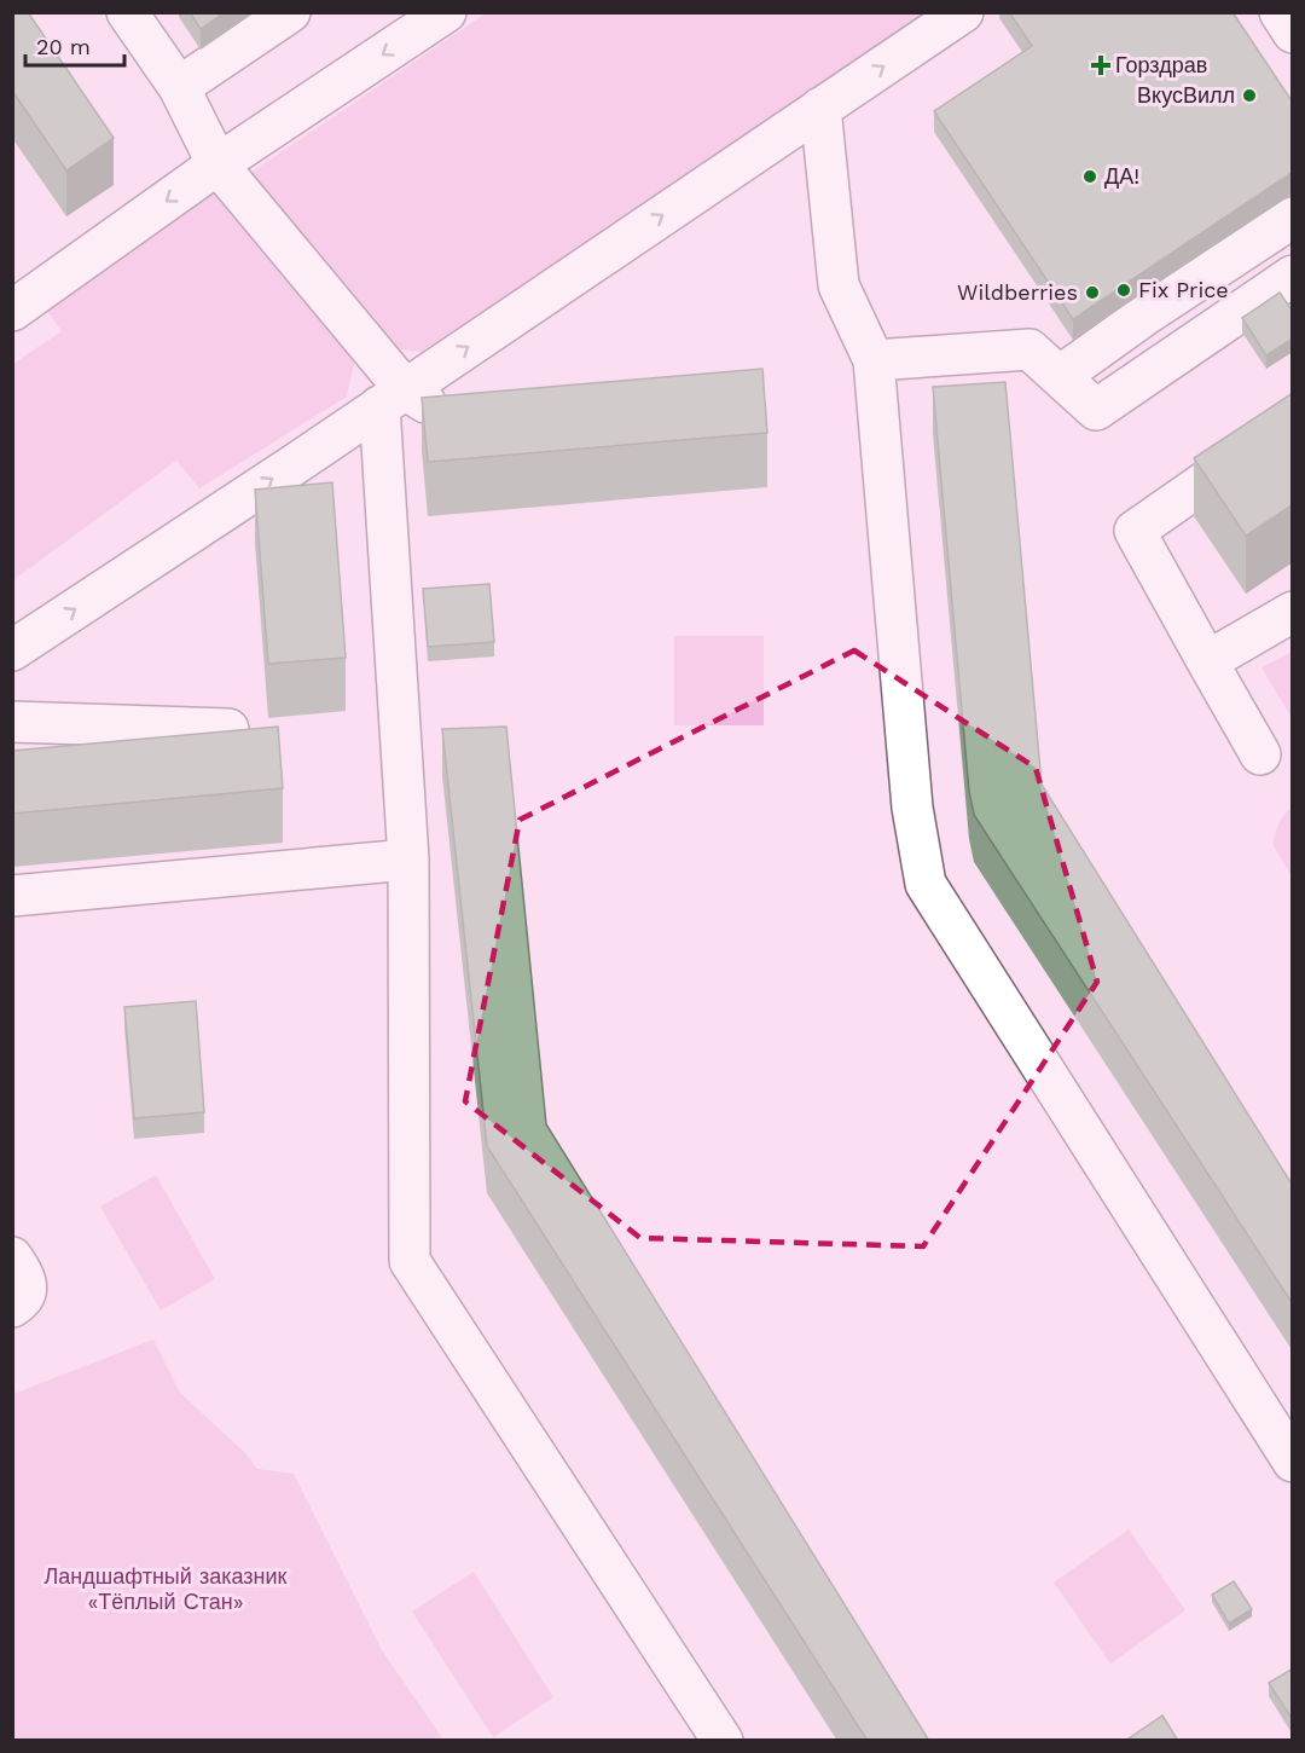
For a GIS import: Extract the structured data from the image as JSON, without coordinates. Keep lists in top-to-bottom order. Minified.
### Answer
{"parks":["Ландшафтный заказник «Тёплый Стан»"],"places":{"health":["Горздрав"],"other":["ВкусВилл","ДА!","Fix Price","Wildberries"]},"scale_bar":"20 m"}
